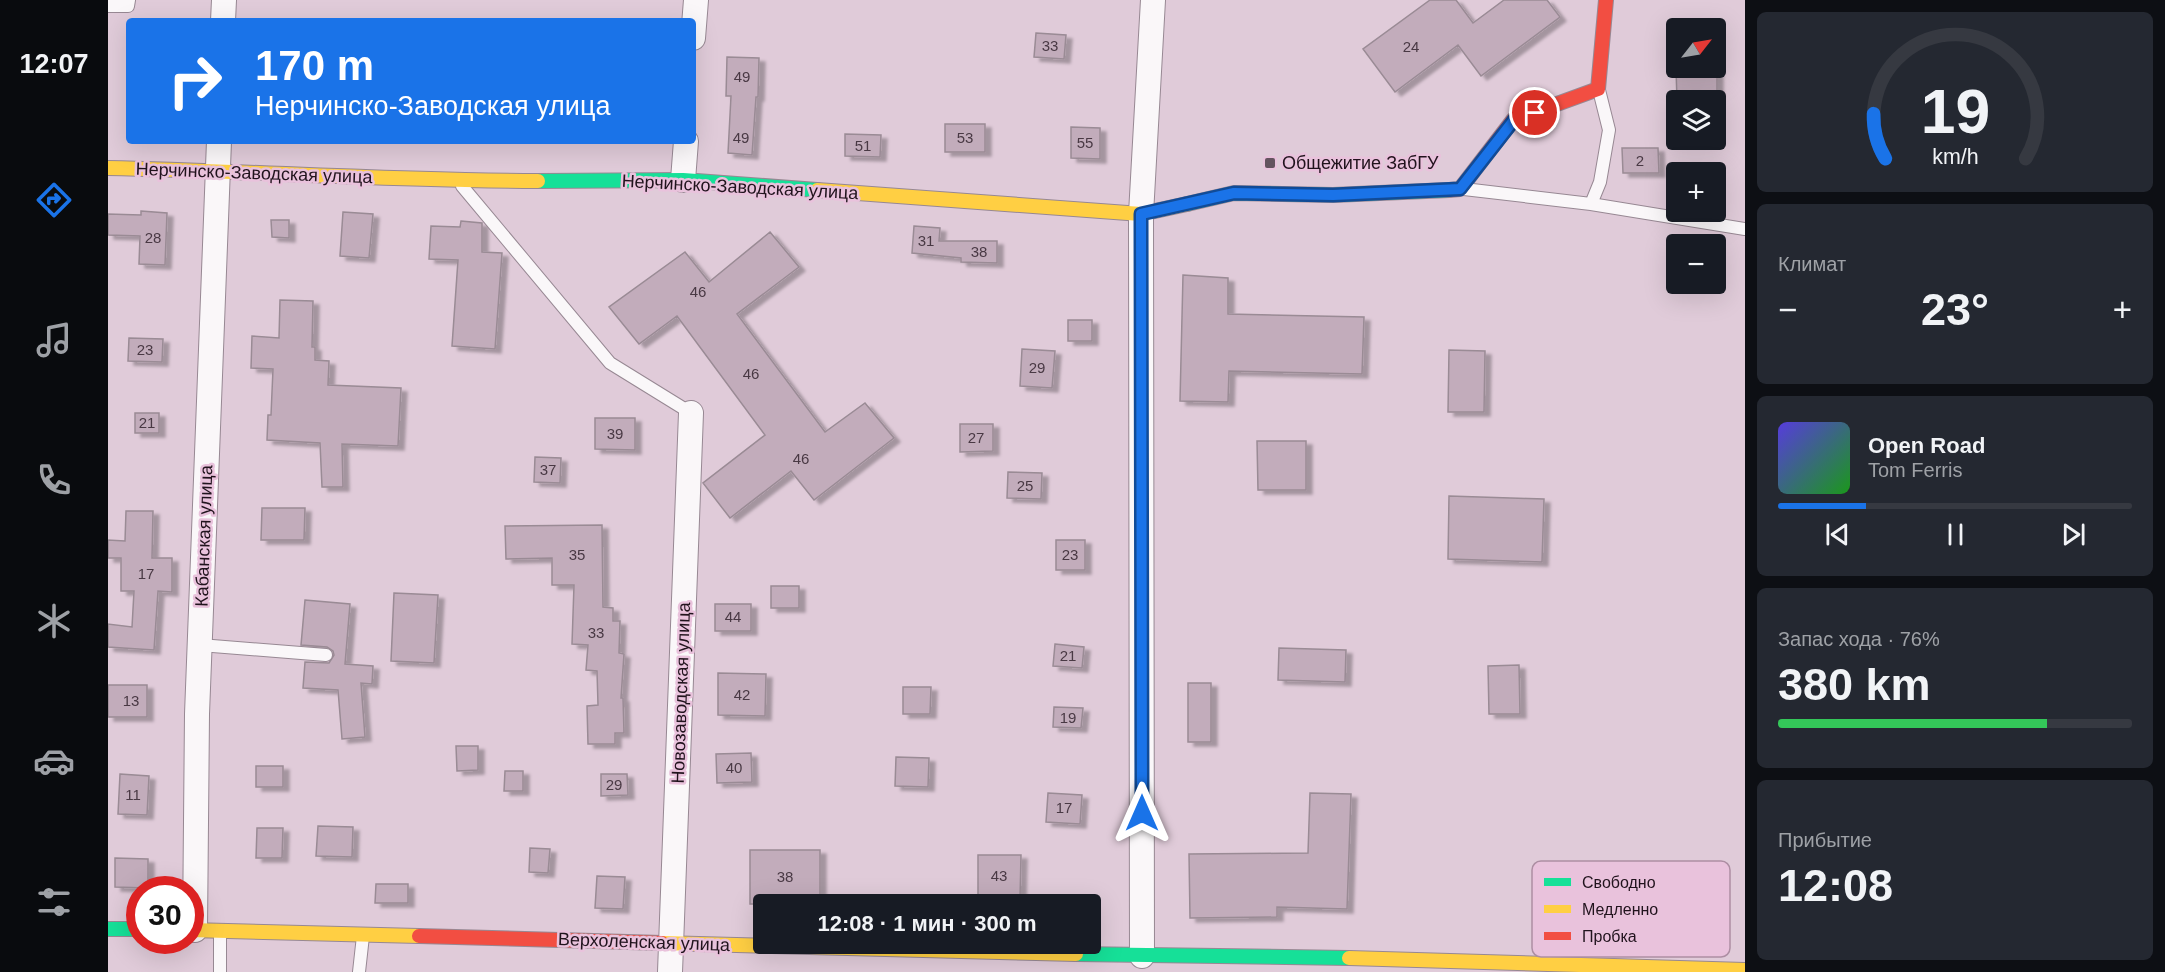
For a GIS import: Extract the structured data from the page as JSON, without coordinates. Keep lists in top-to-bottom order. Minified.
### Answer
{"streets":{"street":["Нерчинско-Заводская улица","Кабанская улица","Новозаводская улица","Верхоленская улица"]},"crossings":[["Нерчинско-Заводская улица","Кабанская улица"],["Новозаводская улица","Верхоленская улица"]],"places":{"transit":["Общежитие ЗабГУ"]},"house_numbers":["33","24","49","49","53","55","51","2","28","31","38","46","23","29","46","21","39","27","46","37","25","35","23","17","44","33","21","42","13","19","40","29","11","17","43","38"],"legend":["Свободно","Медленно","Пробка"],"north":"top right","page":{"tabs":"12:07","map_buttons":["+","−"],"turn":["170 m","Нерчинско-Заводская улица"],"tile":["Климат",["Запас хода · 76%","380 km"],["Прибытие","12:08"]],"heat":["−","23°","+"],"song":["Open Road","Tom Ferris"],"limit":"30","trip":"12:08 · 1 мин · 300 m","gauge":["19","km/h"]}}
